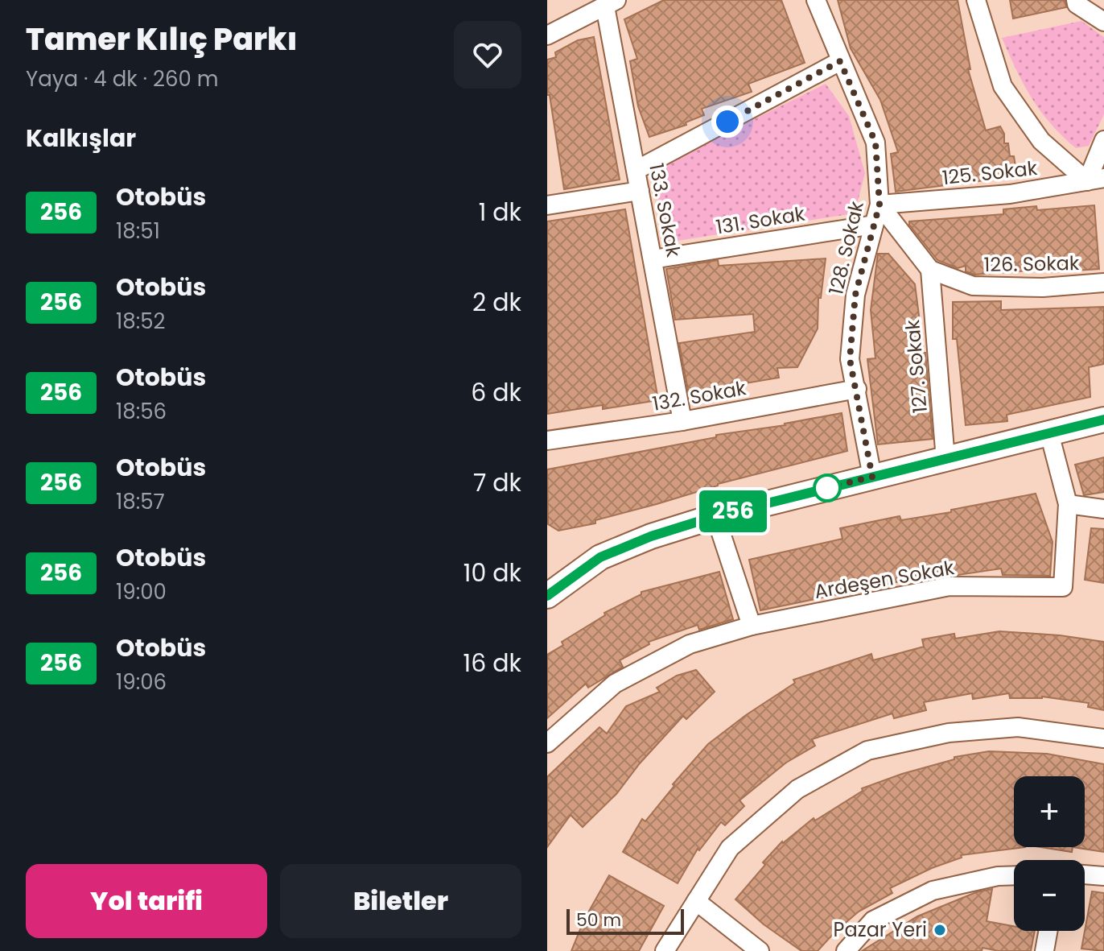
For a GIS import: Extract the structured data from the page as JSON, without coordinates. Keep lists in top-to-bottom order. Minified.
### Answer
{"streets":{"street":["125. Sokak","133. Sokak","131. Sokak","128. Sokak","126. Sokak","127. Sokak","132. Sokak","Ardeşen Sokak"]},"crossings":[["125. Sokak","128. Sokak"],["133. Sokak","131. Sokak"],["133. Sokak","132. Sokak"],["131. Sokak","128. Sokak"],["128. Sokak","132. Sokak"],["126. Sokak","127. Sokak"]],"places":["Pazar Yeri"],"lines":["bus line 256"],"scale_bar":"50 m","page":{"heading":[["Tamer Kılıç Parkı","Yaya · 4 dk · 260 m"],"Kalkışlar"],"on_map":"256","list":[{"mark":"256","name":"Otobüs","note":"18:51","value":"1 dk"},{"mark":"256","name":"Otobüs","note":"18:52","value":"2 dk"},{"mark":"256","name":"Otobüs","note":"18:56","value":"6 dk"},{"mark":"256","name":"Otobüs","note":"18:57","value":"7 dk"},{"mark":"256","name":"Otobüs","note":"19:00","value":"10 dk"},{"mark":"256","name":"Otobüs","note":"19:06","value":"16 dk"}],"map_buttons":["+","−"],"buttons":["Yol tarifi","Biletler"],"scale":"50 m"}}
